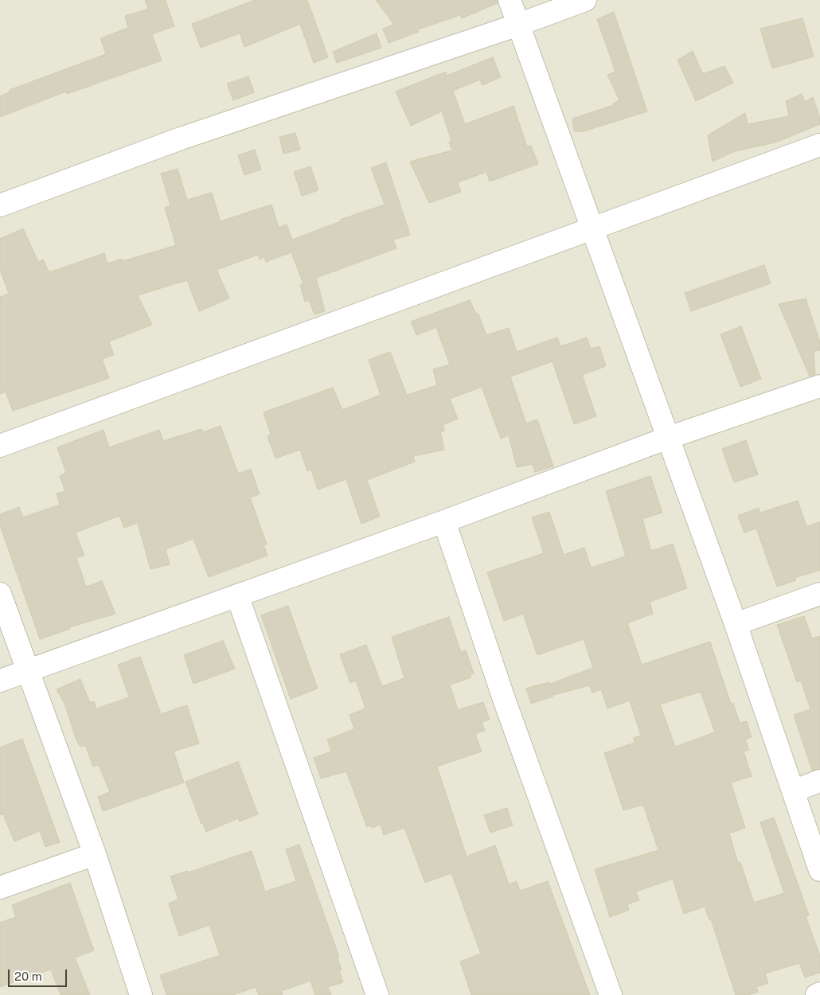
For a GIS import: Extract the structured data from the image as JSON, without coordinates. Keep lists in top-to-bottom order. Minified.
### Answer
{"scale_bar":"20 m"}
